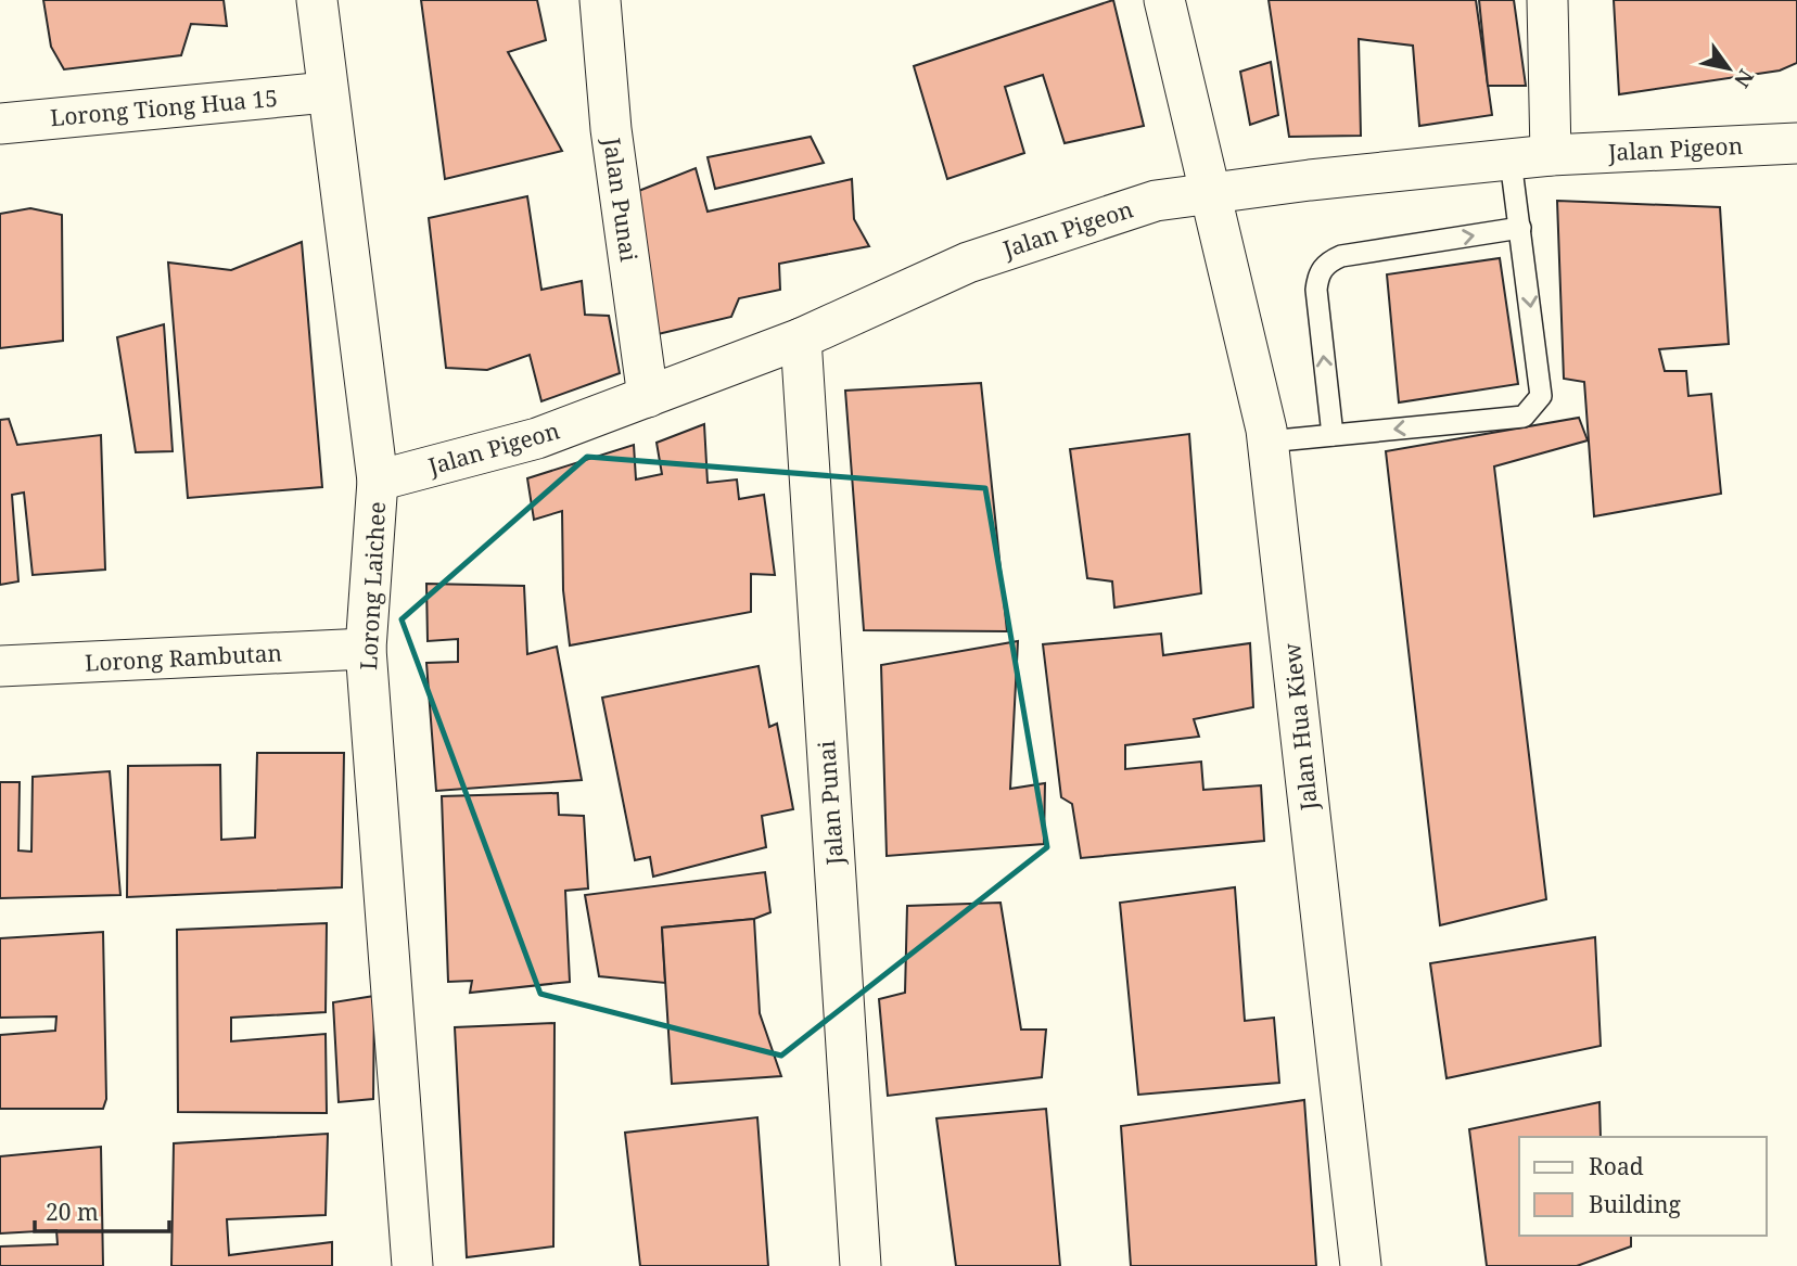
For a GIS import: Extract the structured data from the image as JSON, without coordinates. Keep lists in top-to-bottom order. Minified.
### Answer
{"streets":{"street":["Lorong Tiong Hua 15","Jalan Pigeon","Jalan Punai","Lorong Laichee","Lorong Rambutan","Jalan Hua Kiew"]},"crossings":[["Lorong Tiong Hua 15","Lorong Laichee"],["Jalan Pigeon","Jalan Punai"],["Jalan Pigeon","Lorong Laichee"],["Jalan Pigeon","Jalan Hua Kiew"],["Lorong Laichee","Lorong Rambutan"]],"legend":["Road","Building"],"scale_bar":"20 m","north":"bottom right"}
